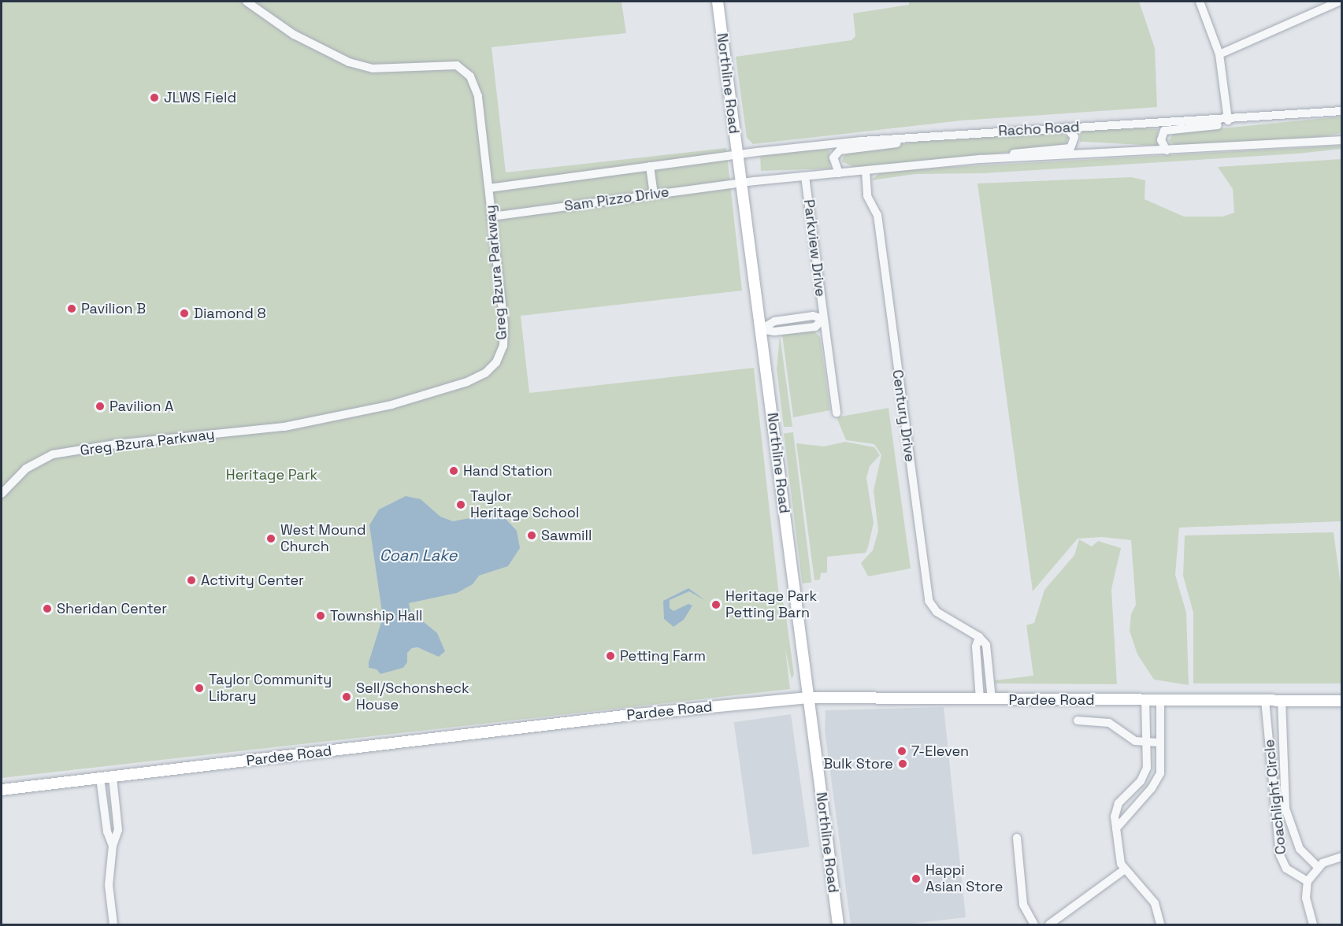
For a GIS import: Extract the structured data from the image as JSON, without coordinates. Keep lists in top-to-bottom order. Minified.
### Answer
{"streets":{"main road":["Northline Road","Pardee Road"],"street":["Racho Road","Sam Pizzo Drive","Parkview Drive","Greg Bzura Parkway","Century Drive","Coachlight Circle"]},"crossings":[["Northline Road","Racho Road"],["Northline Road","Sam Pizzo Drive"],["Northline Road","Pardee Road"],["Racho Road","Sam Pizzo Drive"],["Racho Road","Parkview Drive"],["Racho Road","Century Drive"],["Sam Pizzo Drive","Greg Bzura Parkway"],["Pardee Road","Coachlight Circle"]],"water":["Coan Lake"],"parks":["Heritage Park"],"places":["JLWS Field","Pavilion B","Diamond 8","Pavilion A","Hand Station","Taylor Heritage School","Sawmill","West Mound Church","Activity Center","Heritage Park Petting Barn","Sheridan Center","Township Hall","Petting Farm","Taylor Community Library","Sell/Schonsheck House","7-Eleven","Bulk Store","Happi Asian Store"]}
